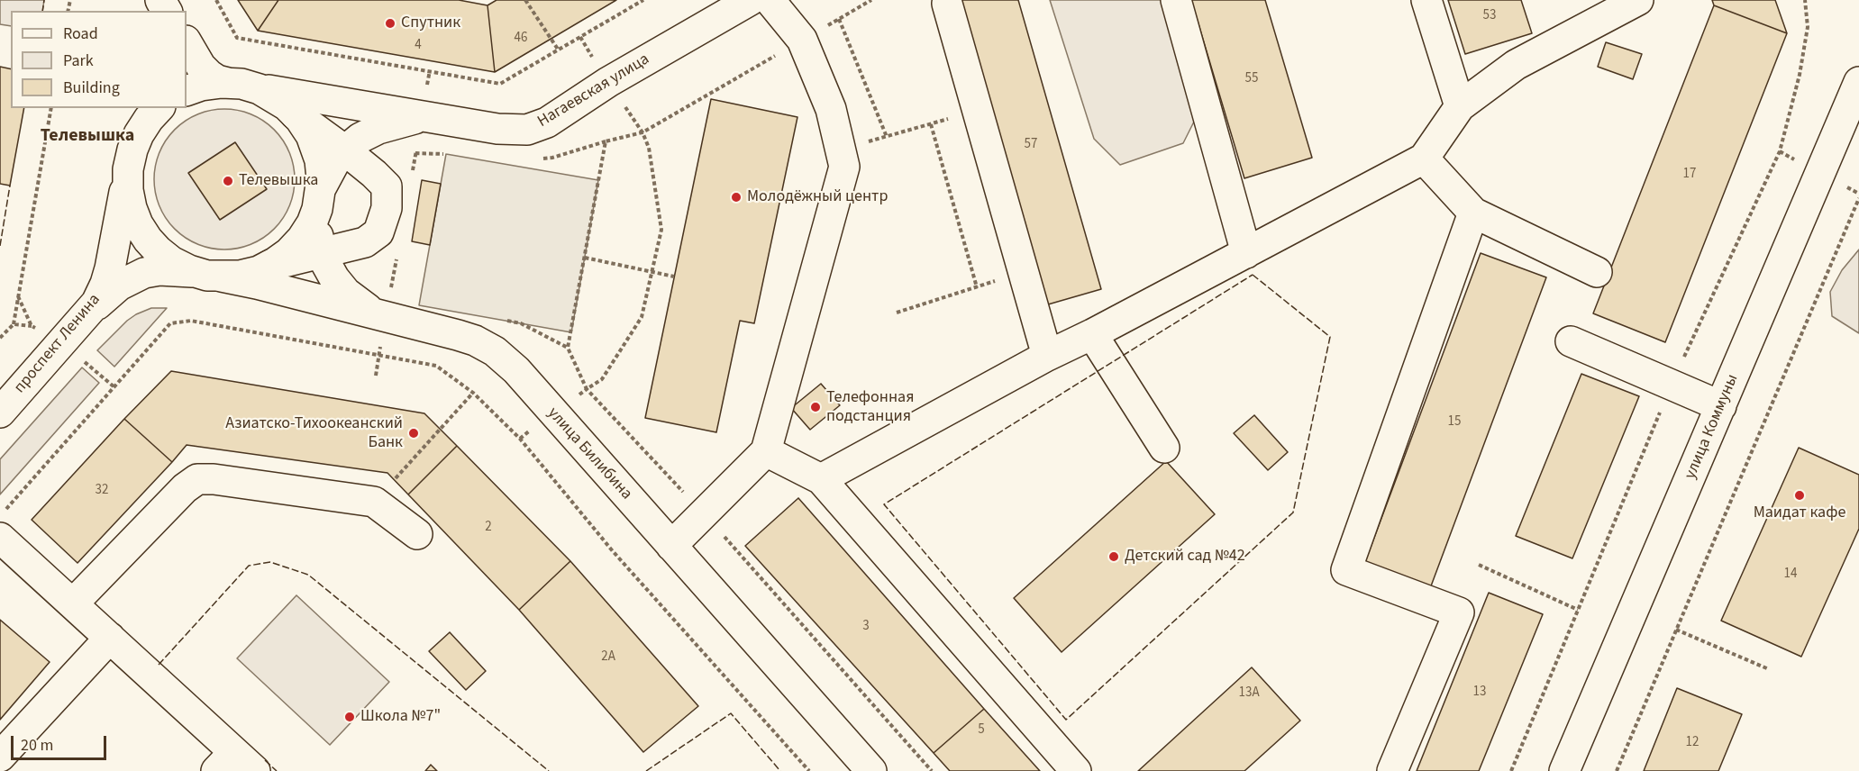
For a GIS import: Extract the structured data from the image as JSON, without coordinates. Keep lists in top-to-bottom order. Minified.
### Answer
{"streets":{"street":["Нагаевская улица","проспект Ленина","улица Коммуны","улица Билибина"]},"districts":["Телевышка"],"places":["Спутник","Телевышка","Молодёжный центр","Телефонная подстанция","Азиатско-Тихоокеанский Банк","Маидат кафе","Детский сад №42","Школа №7\""],"house_numbers":["53","46","4","55","57","17","15","32","2","14","3","2А","13","13А","5","12"],"legend":["Road","Park","Building"],"scale_bar":"20 m"}
